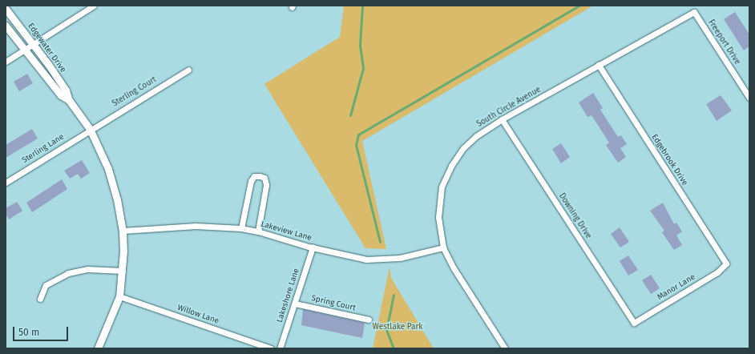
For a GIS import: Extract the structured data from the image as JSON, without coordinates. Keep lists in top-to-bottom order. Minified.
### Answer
{"streets":{"street":["Freeport Drive","Edgewater Drive","Sterling Court","South Circle Avenue","Sterling Lane","Edgebrook Drive","Downing Drive","Lakeview Lane","Manor Lane","Lakeshore Lane","Spring Court","Willow Lane"]},"crossings":[["Freeport Drive","South Circle Avenue"],["Edgewater Drive","Sterling Court"],["Edgewater Drive","Sterling Lane"],["Edgewater Drive","Lakeview Lane"],["Edgewater Drive","Willow Lane"],["Sterling Court","Sterling Lane"],["South Circle Avenue","Edgebrook Drive"],["South Circle Avenue","Downing Drive"],["South Circle Avenue","Lakeview Lane"],["Edgebrook Drive","Manor Lane"],["Downing Drive","Manor Lane"],["Lakeview Lane","Lakeshore Lane"],["Lakeshore Lane","Spring Court"]],"parks":["Westlake Park"],"scale_bar":"50 m"}
